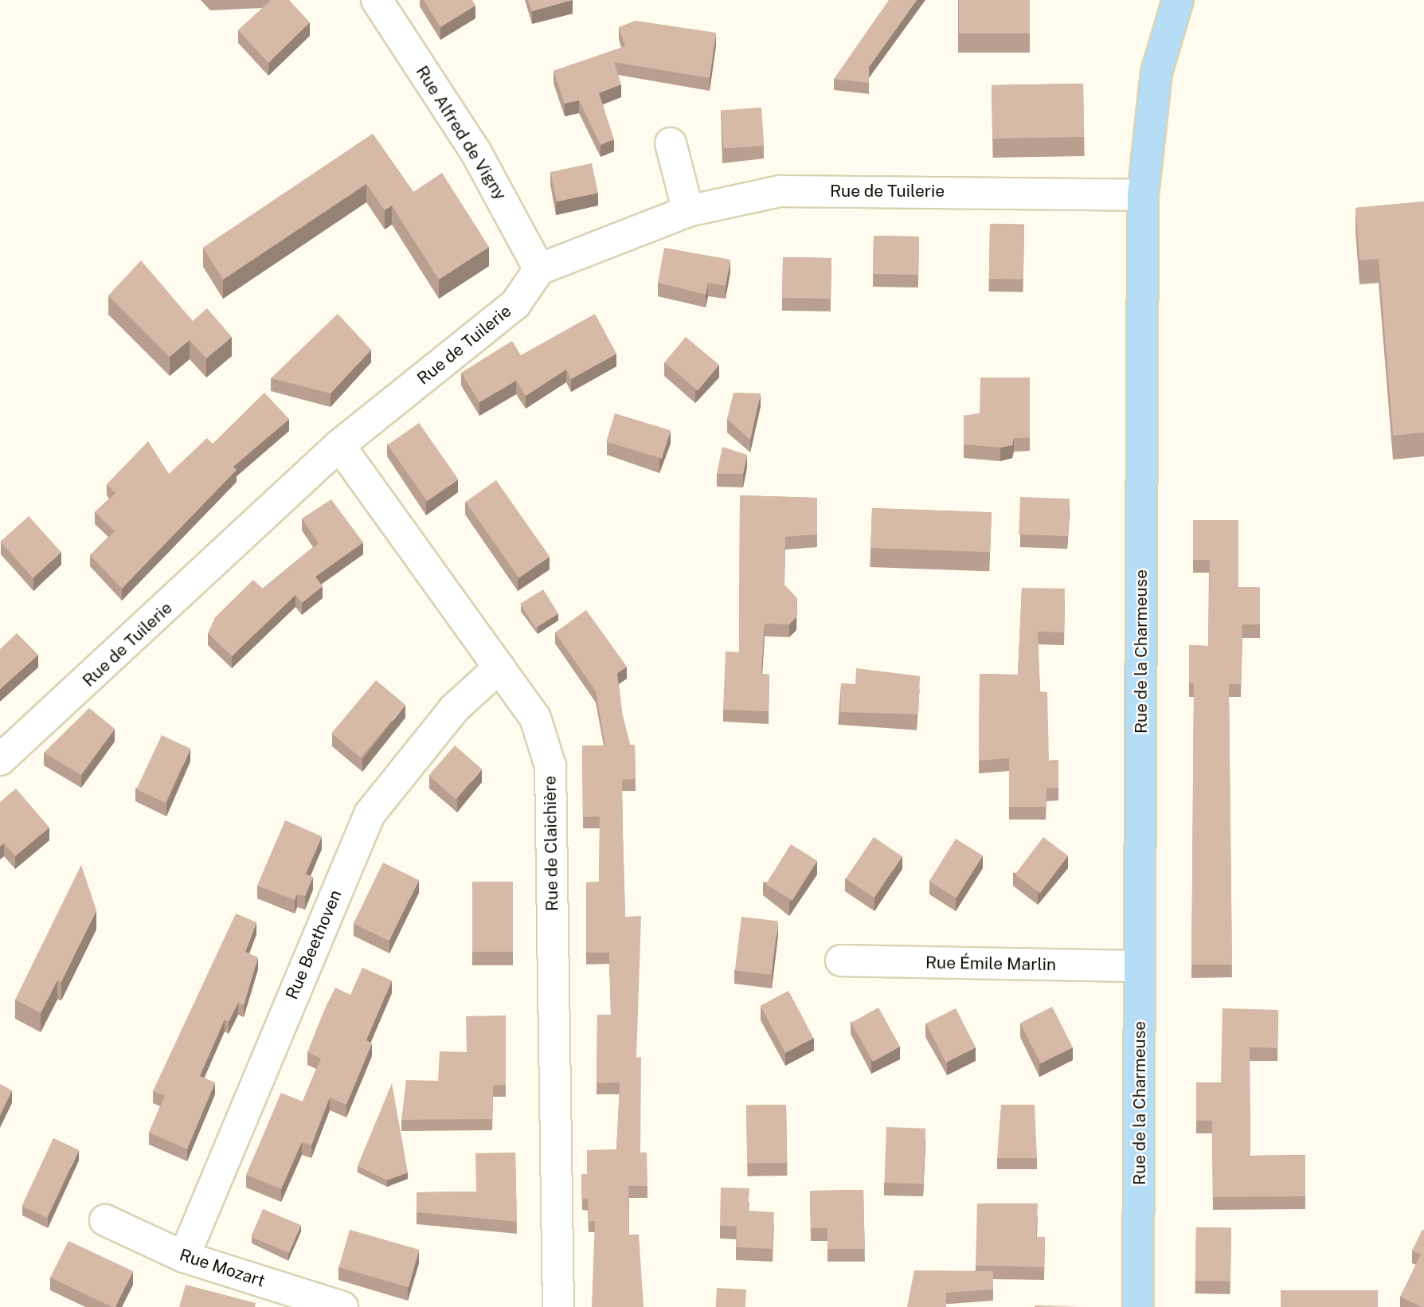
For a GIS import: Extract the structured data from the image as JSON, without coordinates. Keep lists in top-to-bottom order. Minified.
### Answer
{"streets":{"main road":["Rue de la Charmeuse"],"street":["Rue Alfred de Vigny","Rue de Tuilerie","Rue de Claichière","Rue Beethoven","Rue Émile Marlin","Rue Mozart"]},"crossings":[["Rue Alfred de Vigny","Rue de Tuilerie"],["Rue de Tuilerie","Rue de la Charmeuse"],["Rue de Tuilerie","Rue de Claichière"],["Rue de la Charmeuse","Rue Émile Marlin"],["Rue de Claichière","Rue Beethoven"],["Rue Beethoven","Rue Mozart"]]}
